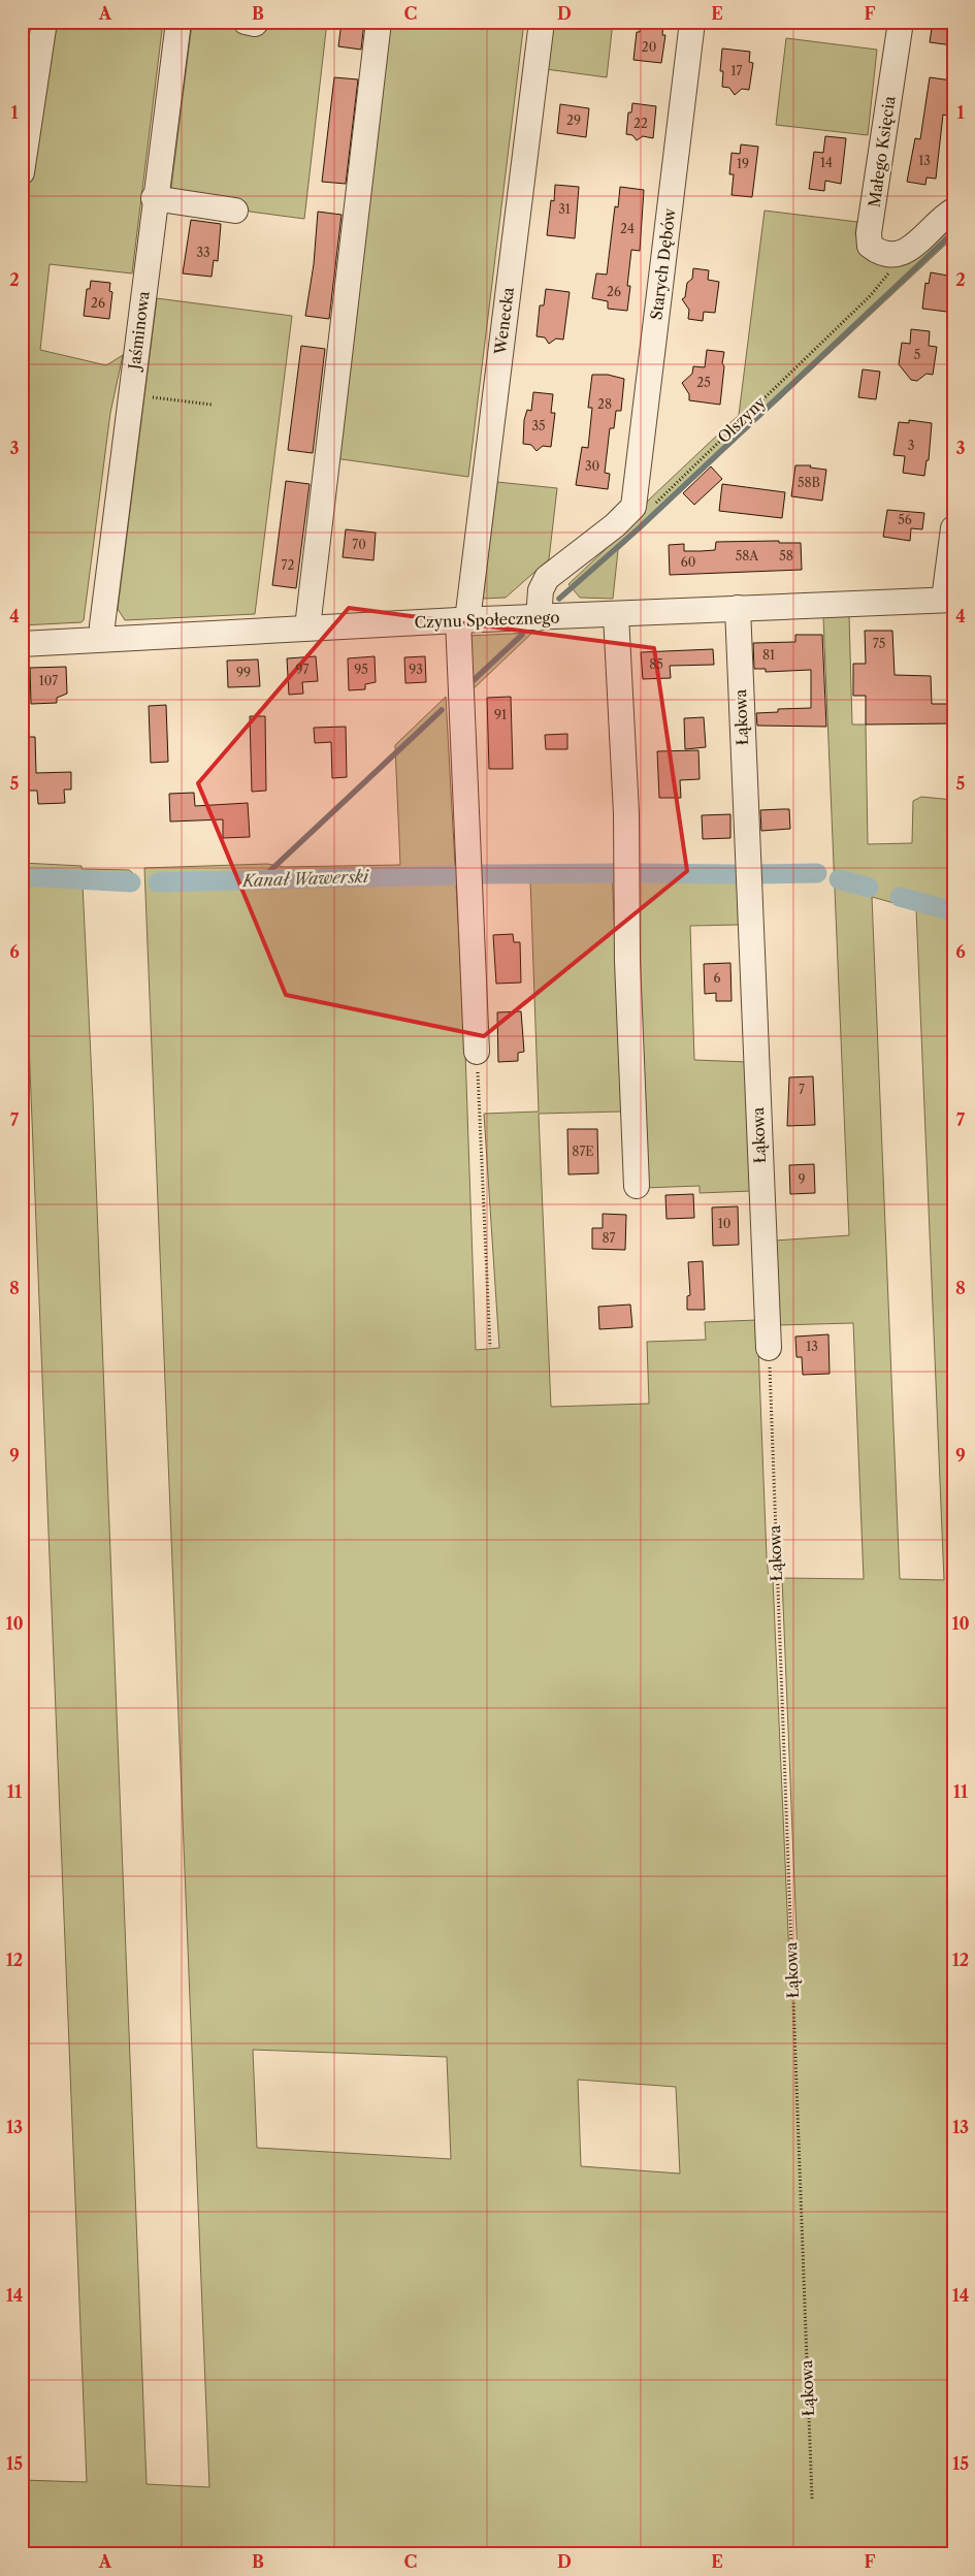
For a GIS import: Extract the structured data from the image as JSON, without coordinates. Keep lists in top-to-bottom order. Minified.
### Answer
{"streets":{"street":["Małego Księcia","Starych Dębów","Wenecka","Jaśminowa","Czynu Społecznego","Łąkowa"],"path":["Olszyny"]},"crossings":[["Małego Księcia","Olszyny"],["Starych Dębów","Olszyny"],["Wenecka","Czynu Społecznego"],["Jaśminowa","Czynu Społecznego"],["Czynu Społecznego","Łąkowa"]],"water":["Kanał Wawerski"],"house_numbers":["20","17","29","22","13","14","19","31","24","33","26","26","5","25","28","35","3","30","58B","56","70","58A","58","60","72","75","81","85","97","95","93","99","107","91","6","7","87E","9","10","87","13"],"grid":{"columns":["A","B","C","D","E","F"],"rows":["1","2","3","4","5","6","7","8","9","10","11","12","13","14","15"]}}
